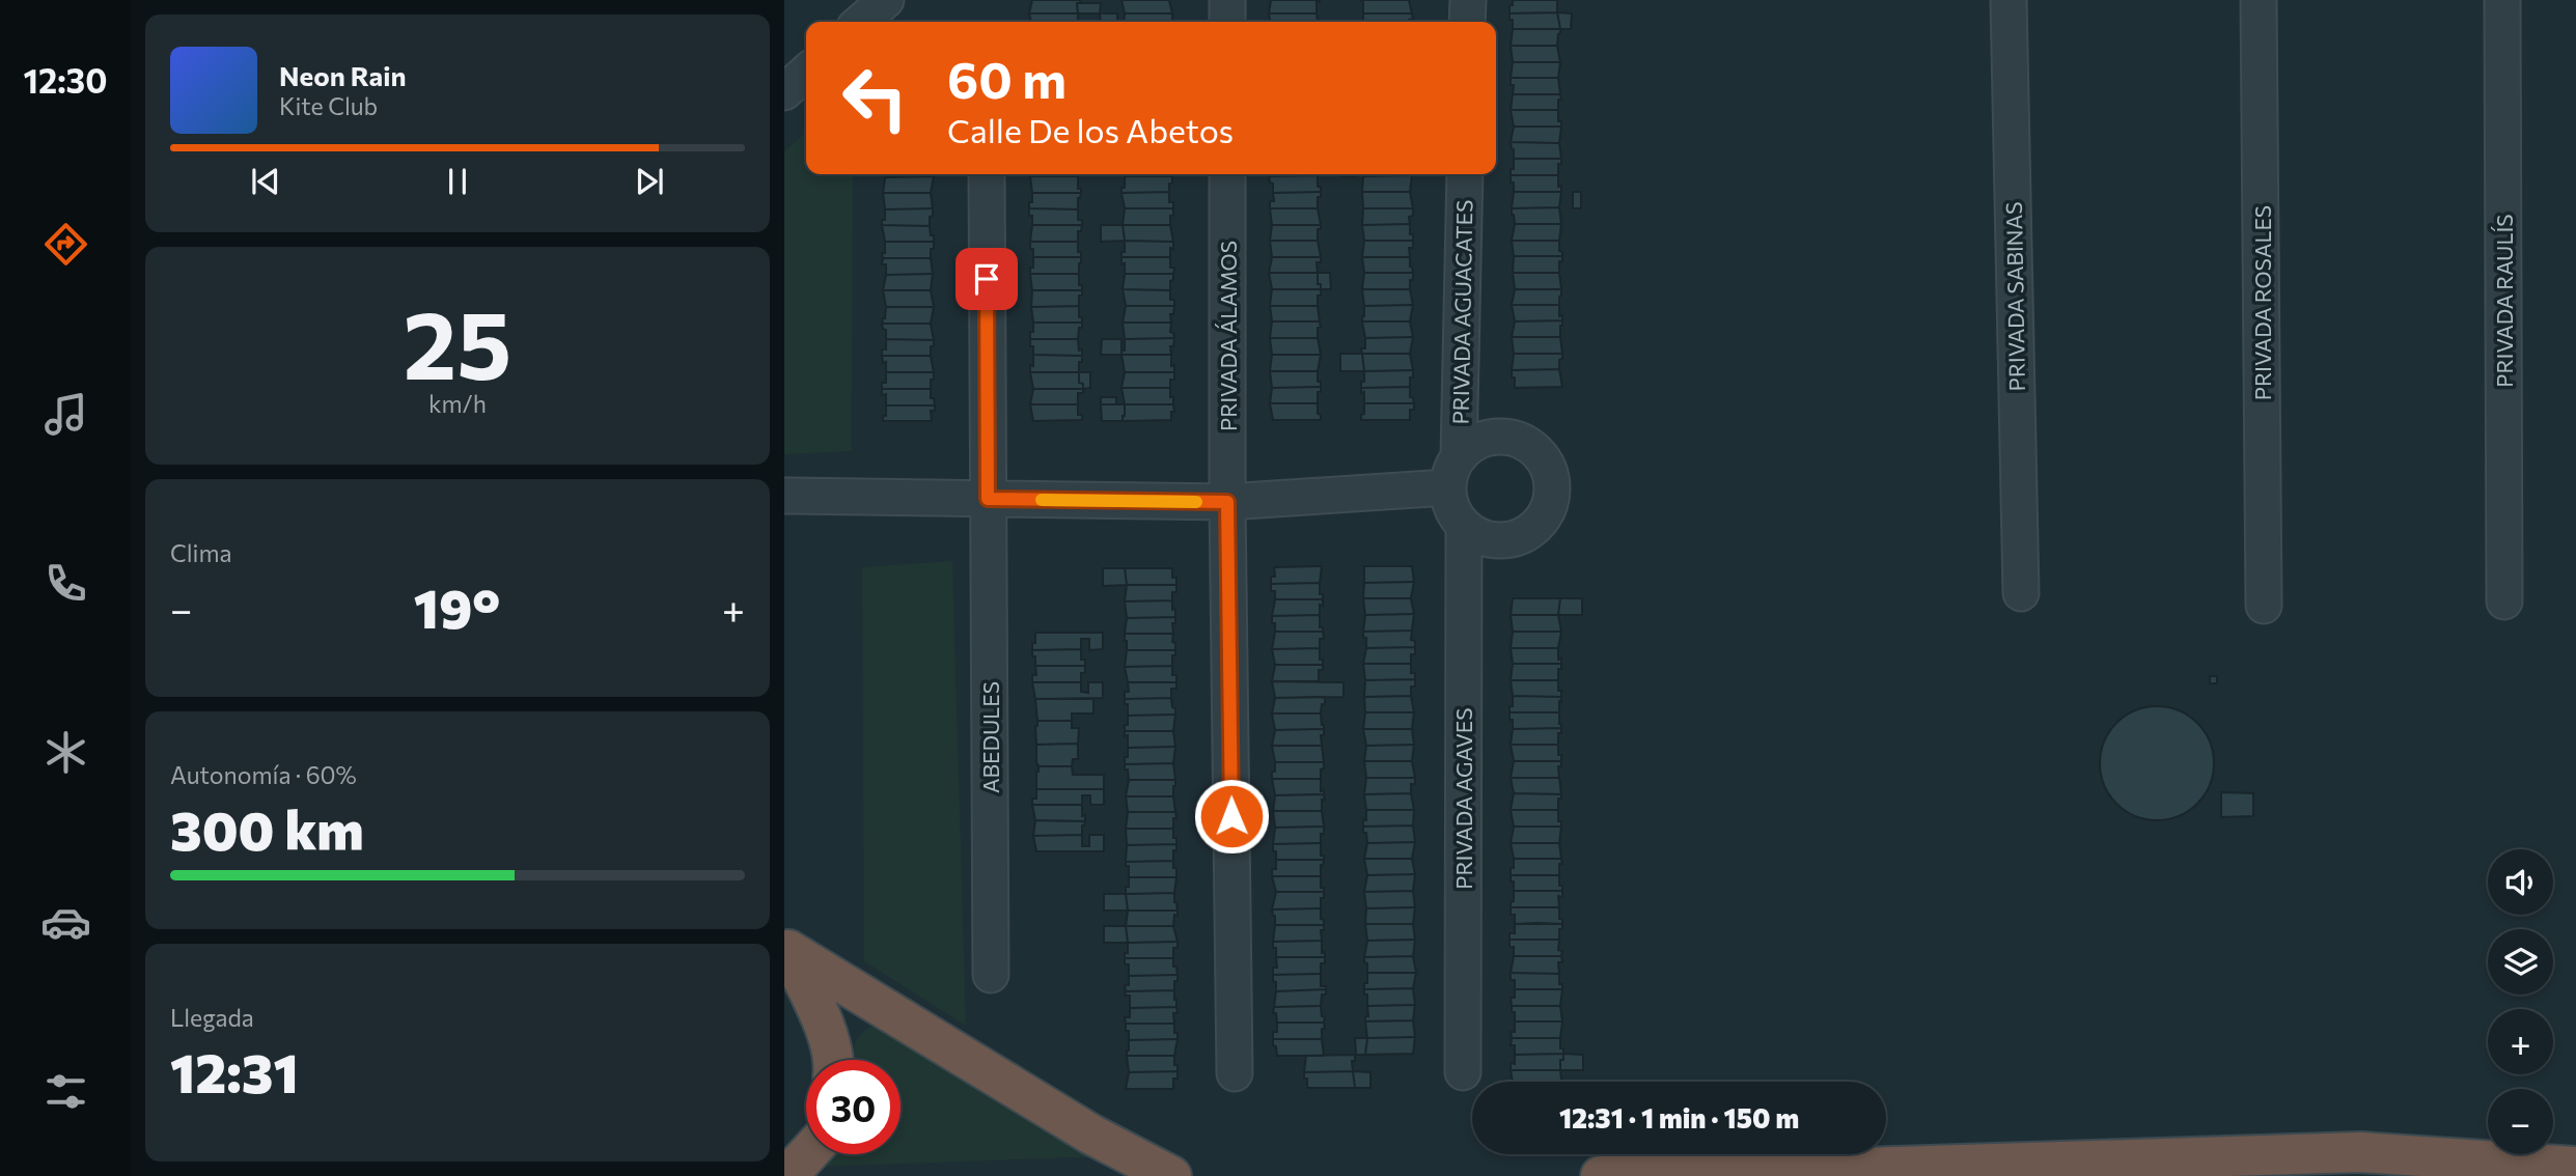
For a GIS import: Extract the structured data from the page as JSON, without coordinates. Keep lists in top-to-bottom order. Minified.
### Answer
{"streets":{"street":["PRIVADA SABINAS","PRIVADA RAULÍS","PRIVADA ROSALES","PRIVADA AGUACATES","PRIVADA ÁLAMOS","ABEDULES","PRIVADA AGAVES"]},"crossings":[["PRIVADA AGUACATES","PRIVADA AGAVES"]],"page":{"tabs":"12:30","turn":["60 m","Calle De los Abetos"],"song":["Neon Rain","Kite Club"],"tile":[["25","km/h"],"Clima",["Autonomía · 60%","300 km"],["Llegada","12:31"]],"heat":["−","19°","+"],"map_buttons":["+","−"],"limit":"30","trip":"12:31 · 1 min · 150 m"}}
